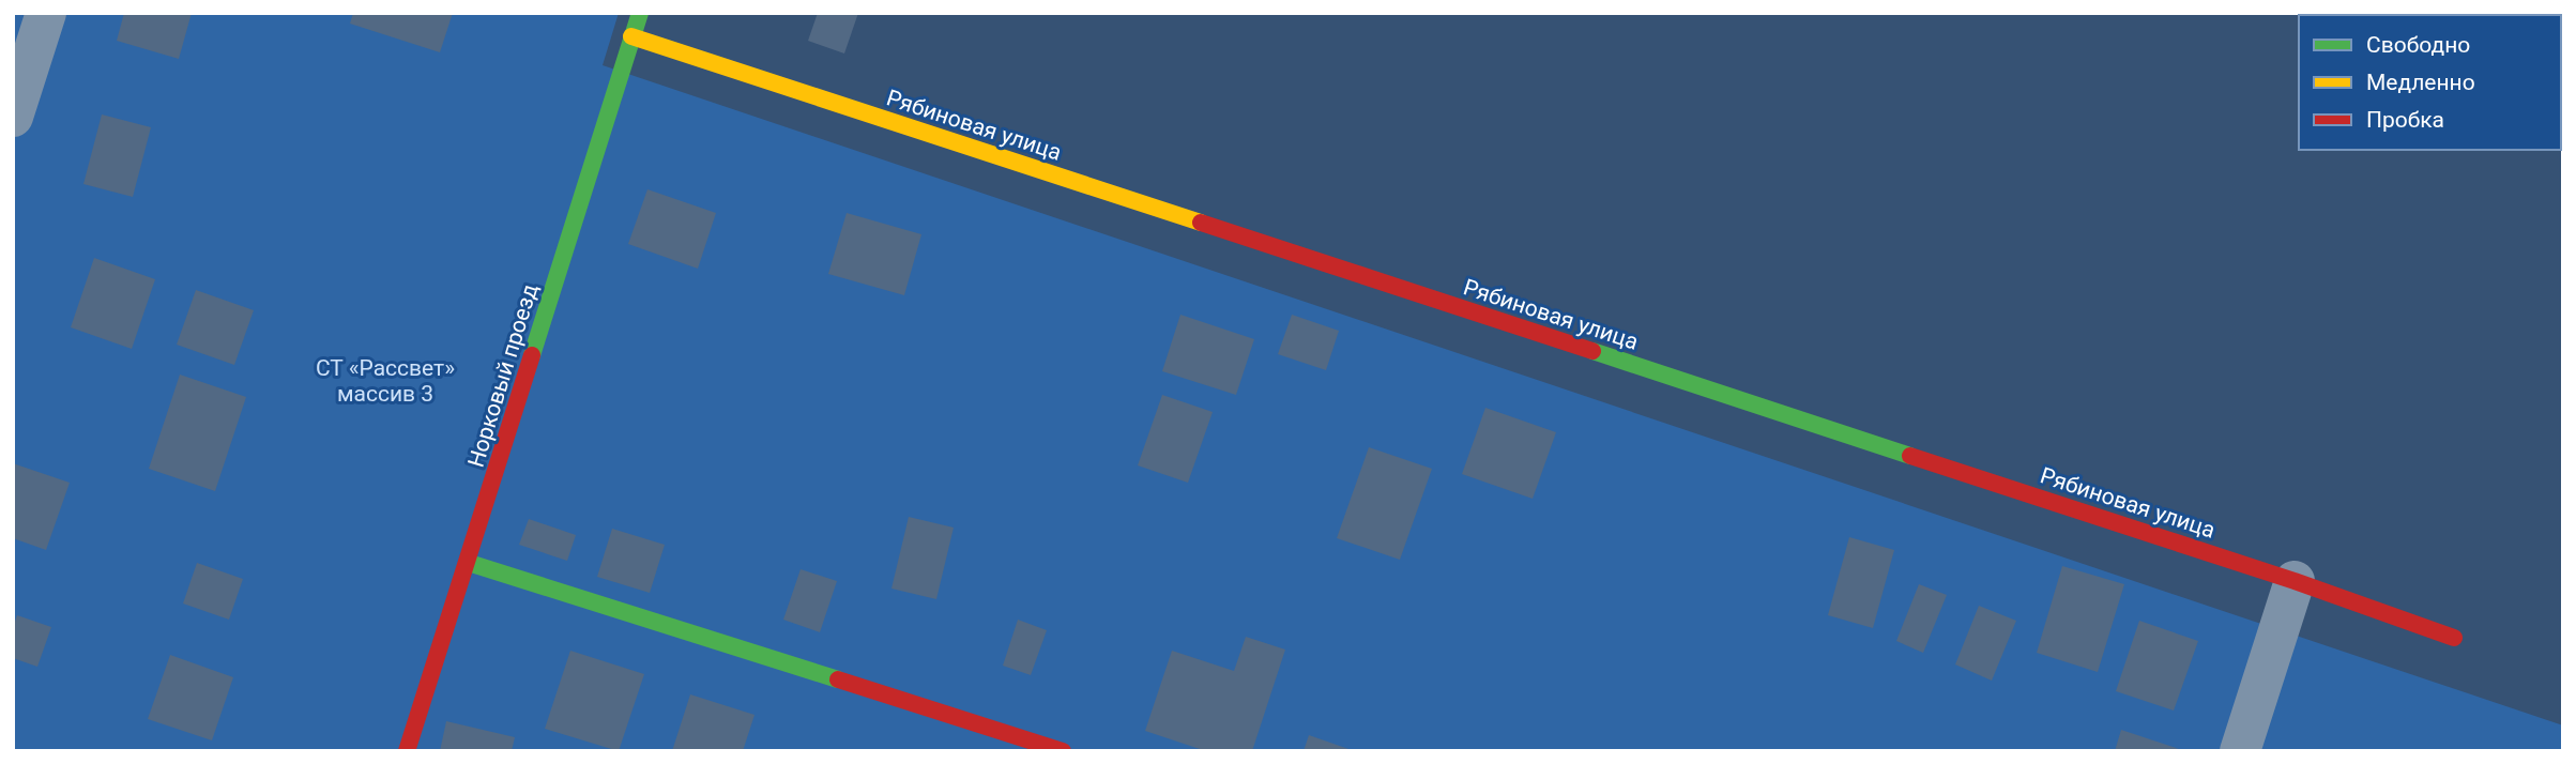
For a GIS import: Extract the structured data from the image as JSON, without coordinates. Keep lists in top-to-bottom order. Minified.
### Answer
{"streets":{"street":["Рябиновая улица","Норковый проезд"]},"crossings":[["Рябиновая улица","Норковый проезд"]],"parks":["СТ «Рассвет» массив 3"],"legend":["Свободно","Медленно","Пробка"]}
